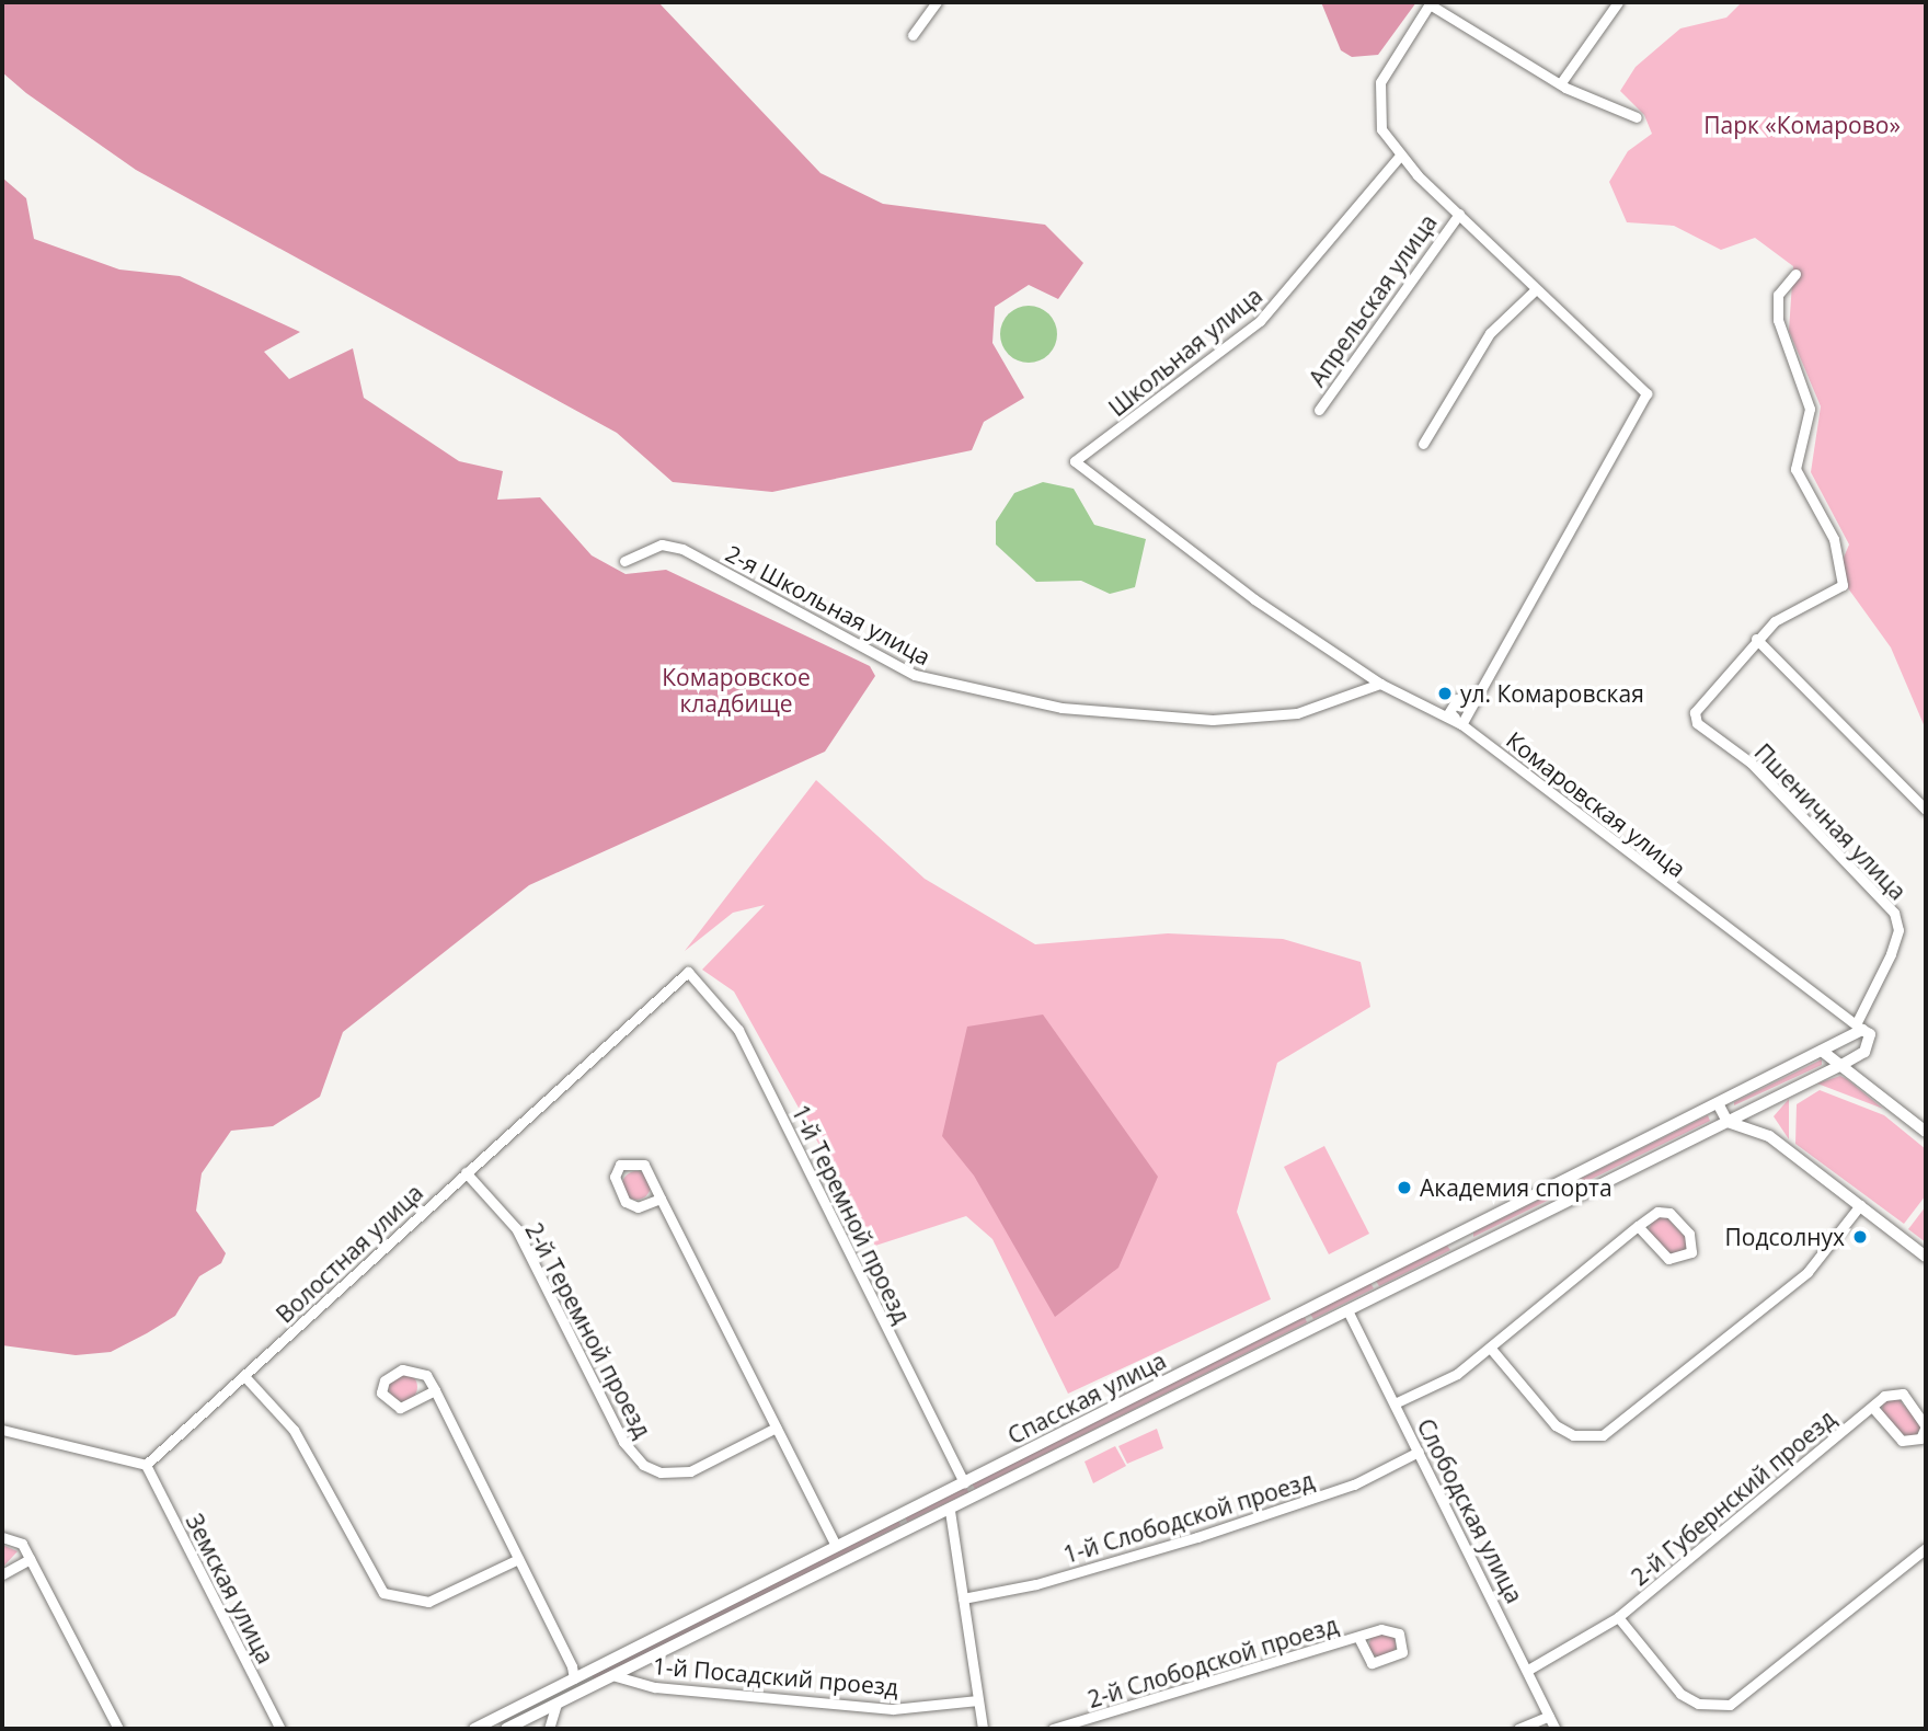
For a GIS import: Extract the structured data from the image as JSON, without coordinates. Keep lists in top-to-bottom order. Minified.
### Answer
{"streets":{"street":["Апрельская улица","Школьная улица","2-я Школьная улица","Комаровская улица","Пшеничная улица","1-й Теремной проезд","Волостная улица","2-й Теремной проезд","Спасская улица","2-й Губернский проезд","Слободская улица","1-й Слободской проезд","Земская улица","2-й Слободской проезд","1-й Посадский проезд"]},"crossings":[["Школьная улица","Комаровская улица"],["2-я Школьная улица","Комаровская улица"],["Комаровская улица","Пшеничная улица"],["Комаровская улица","Спасская улица"],["Пшеничная улица","Спасская улица"],["1-й Теремной проезд","Волостная улица"],["1-й Теремной проезд","Спасская улица"],["Волостная улица","2-й Теремной проезд"],["Волостная улица","Земская улица"],["Спасская улица","Слободская улица"],["Спасская улица","1-й Посадский проезд"],["2-й Губернский проезд","Слободская улица"],["Слободская улица","1-й Слободской проезд"]],"parks":["Парк «Комарово»","Комаровское кладбище"],"places":["ул. Комаровская","Академия спорта","Подсолнух"]}
